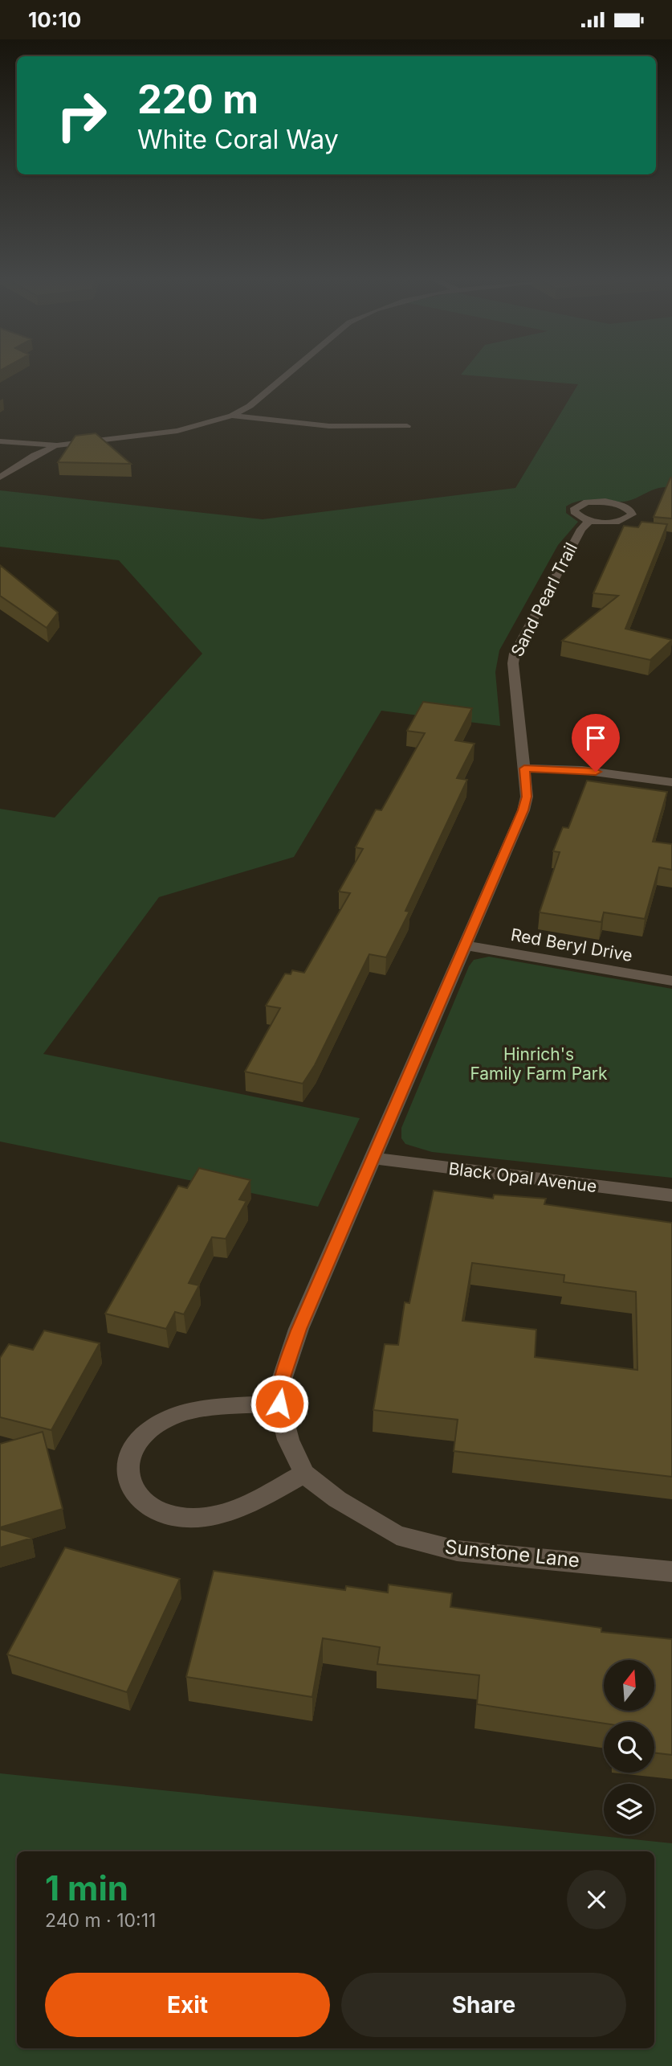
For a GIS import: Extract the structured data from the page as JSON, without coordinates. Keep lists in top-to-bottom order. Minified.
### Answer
{"streets":{"street":["Sand Pearl Trail","Red Beryl Drive","Black Opal Avenue","Sunstone Lane"]},"crossings":[["Sand Pearl Trail","Red Beryl Drive"],["Sand Pearl Trail","Black Opal Avenue"],["Sand Pearl Trail","Sunstone Lane"]],"parks":["Hinrich's Family Farm Park"],"north":"top","page":{"status":"10:10","turn":["220 m","White Coral Way"],"heading":["1 min","240 m · 10:11"],"buttons":["Exit","Share"]}}
